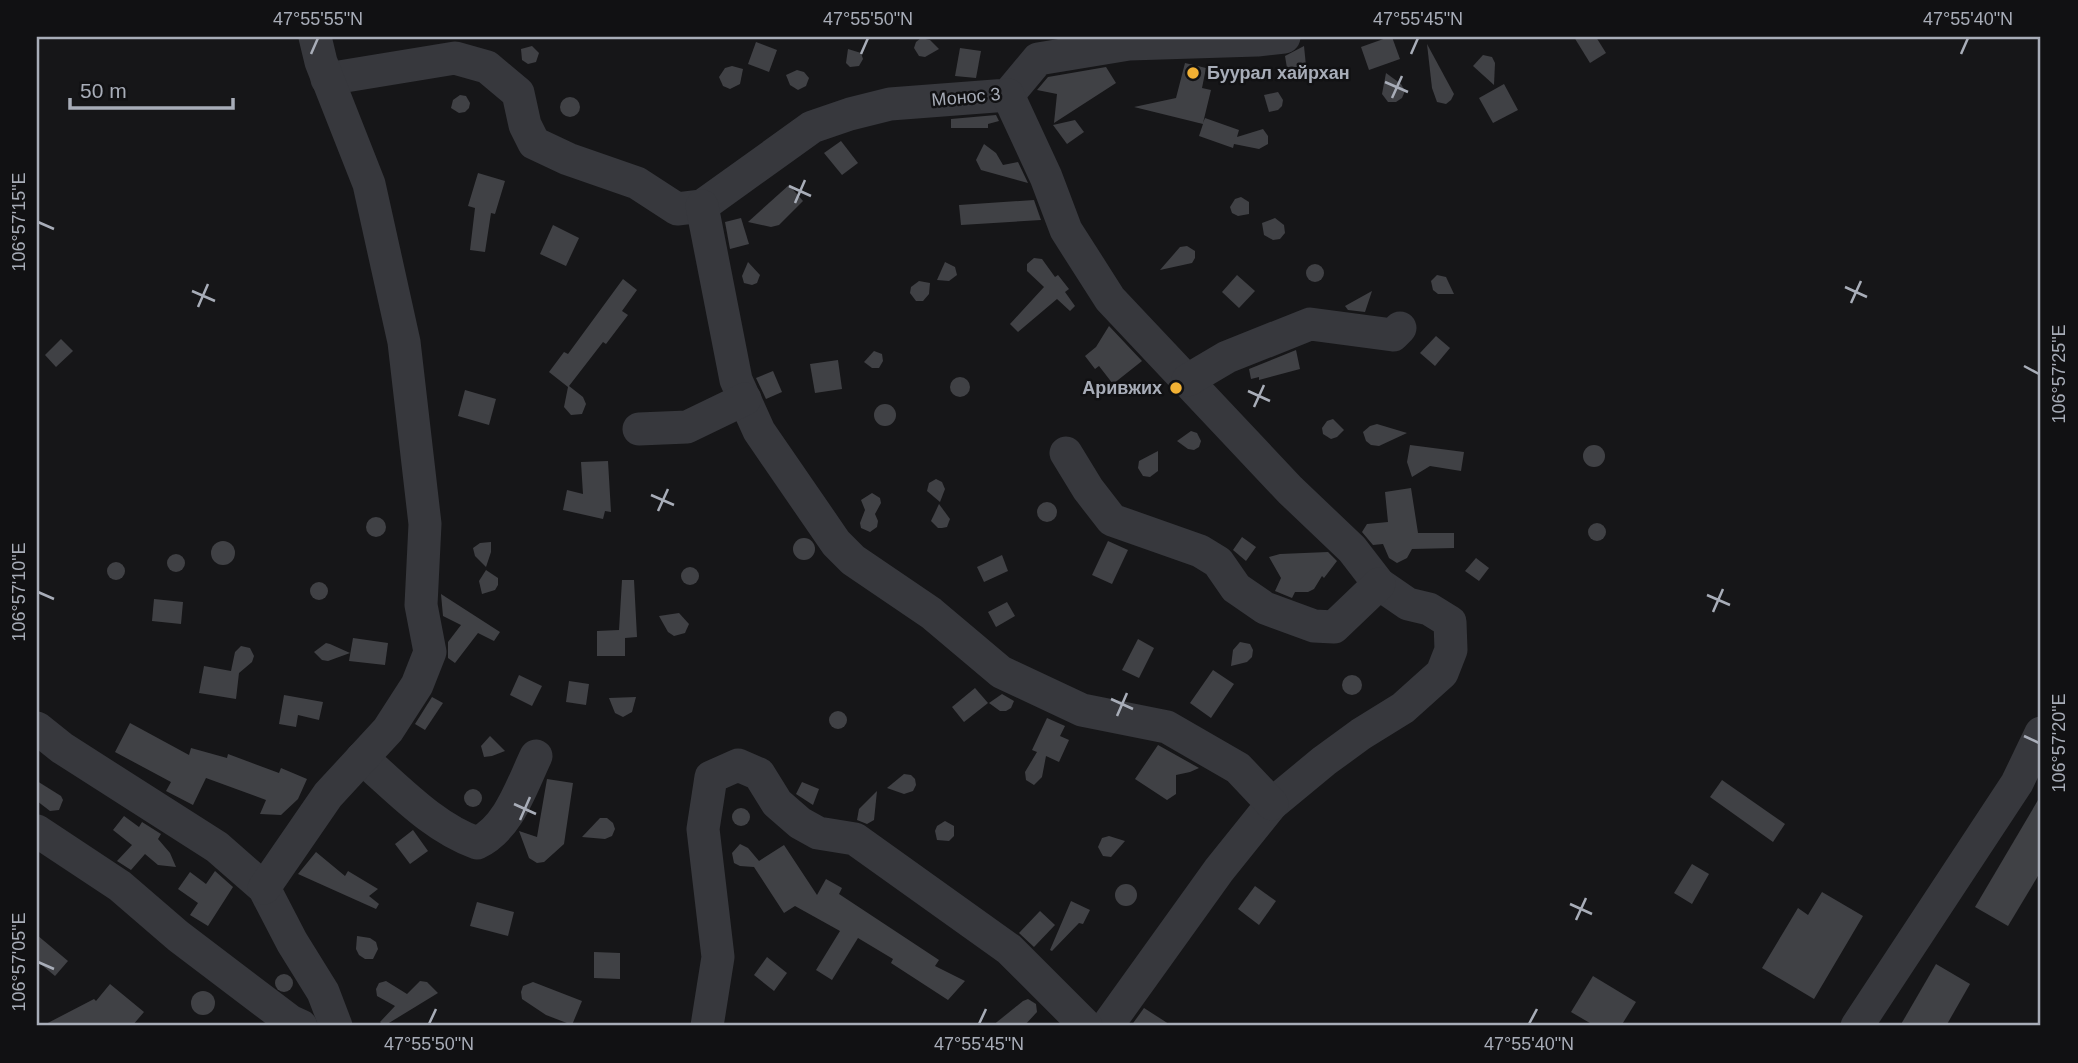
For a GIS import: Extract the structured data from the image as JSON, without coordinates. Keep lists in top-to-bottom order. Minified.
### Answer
{"streets":{"street":["Монос 3"]},"places":["Буурал хайрхан","Аривжих"],"scale_bar":"50 m","coordinates":["47°55'55\"N","47°55'50\"N","47°55'45\"N","47°55'40\"N","106°57'15\"E","106°57'25\"E","106°57'10\"E","106°57'20\"E","106°57'05\"E"]}
